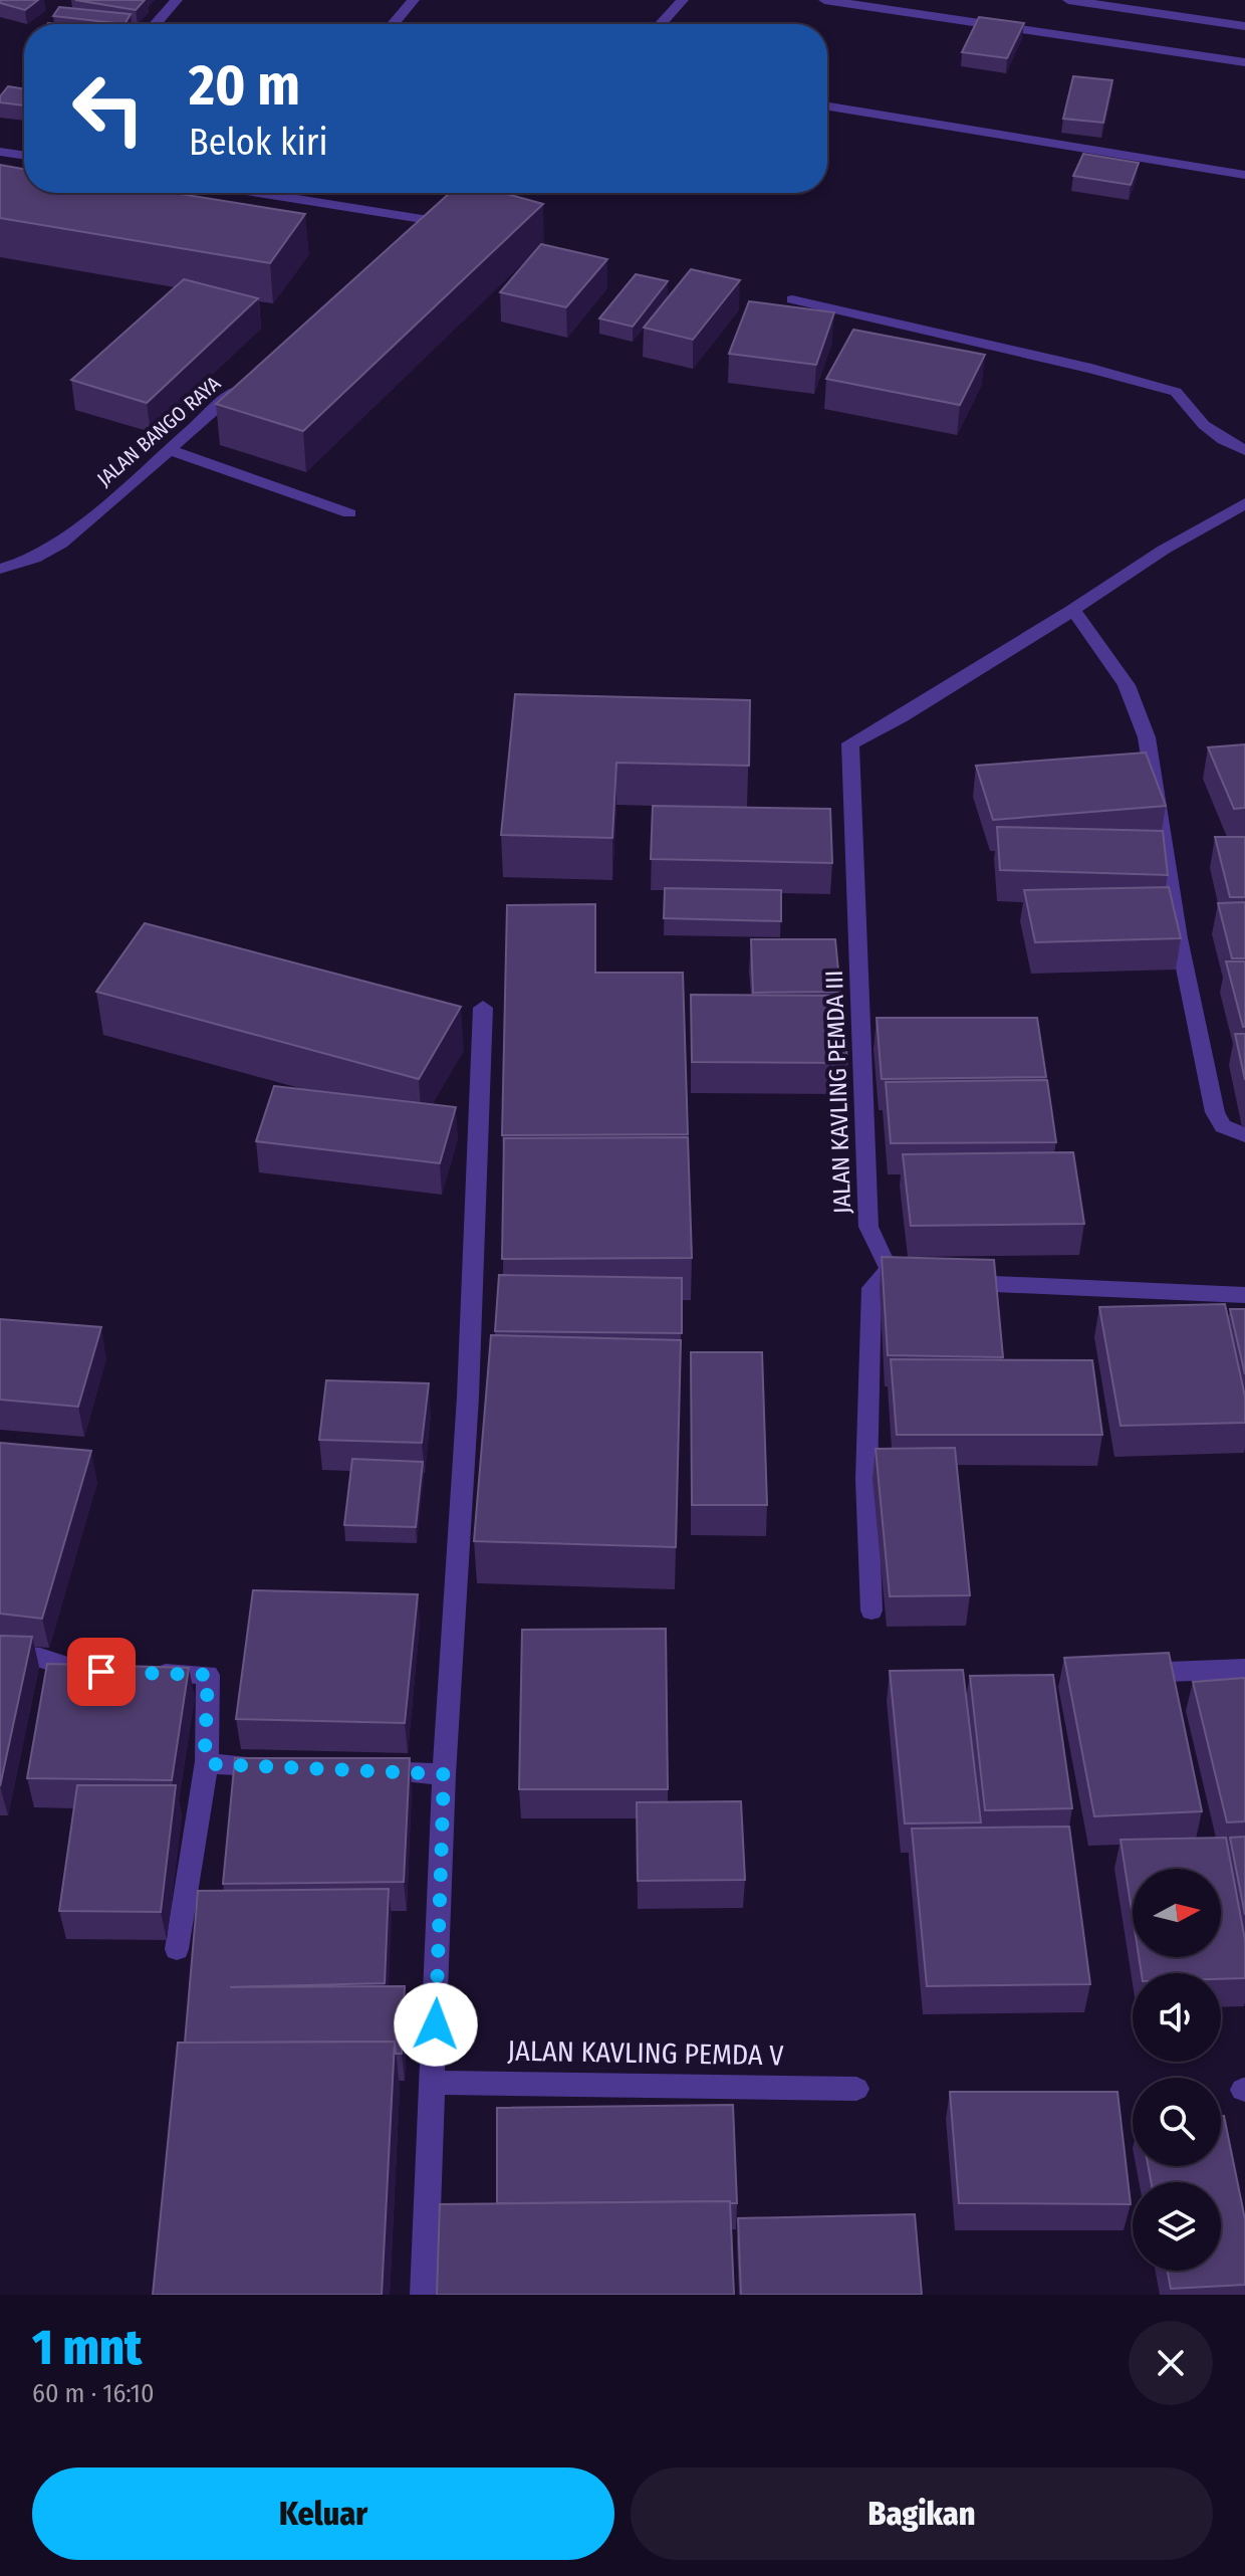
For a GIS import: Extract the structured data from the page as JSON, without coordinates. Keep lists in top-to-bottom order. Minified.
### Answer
{"streets":{"street":["JALAN BANGO RAYA","JALAN KAVLING PEMDA III","JALAN KAVLING PEMDA V"]},"north":"right","page":{"turn":["20 m","Belok kiri"],"heading":["1 mnt","60 m · 16:10"],"buttons":["Keluar","Bagikan"]}}
